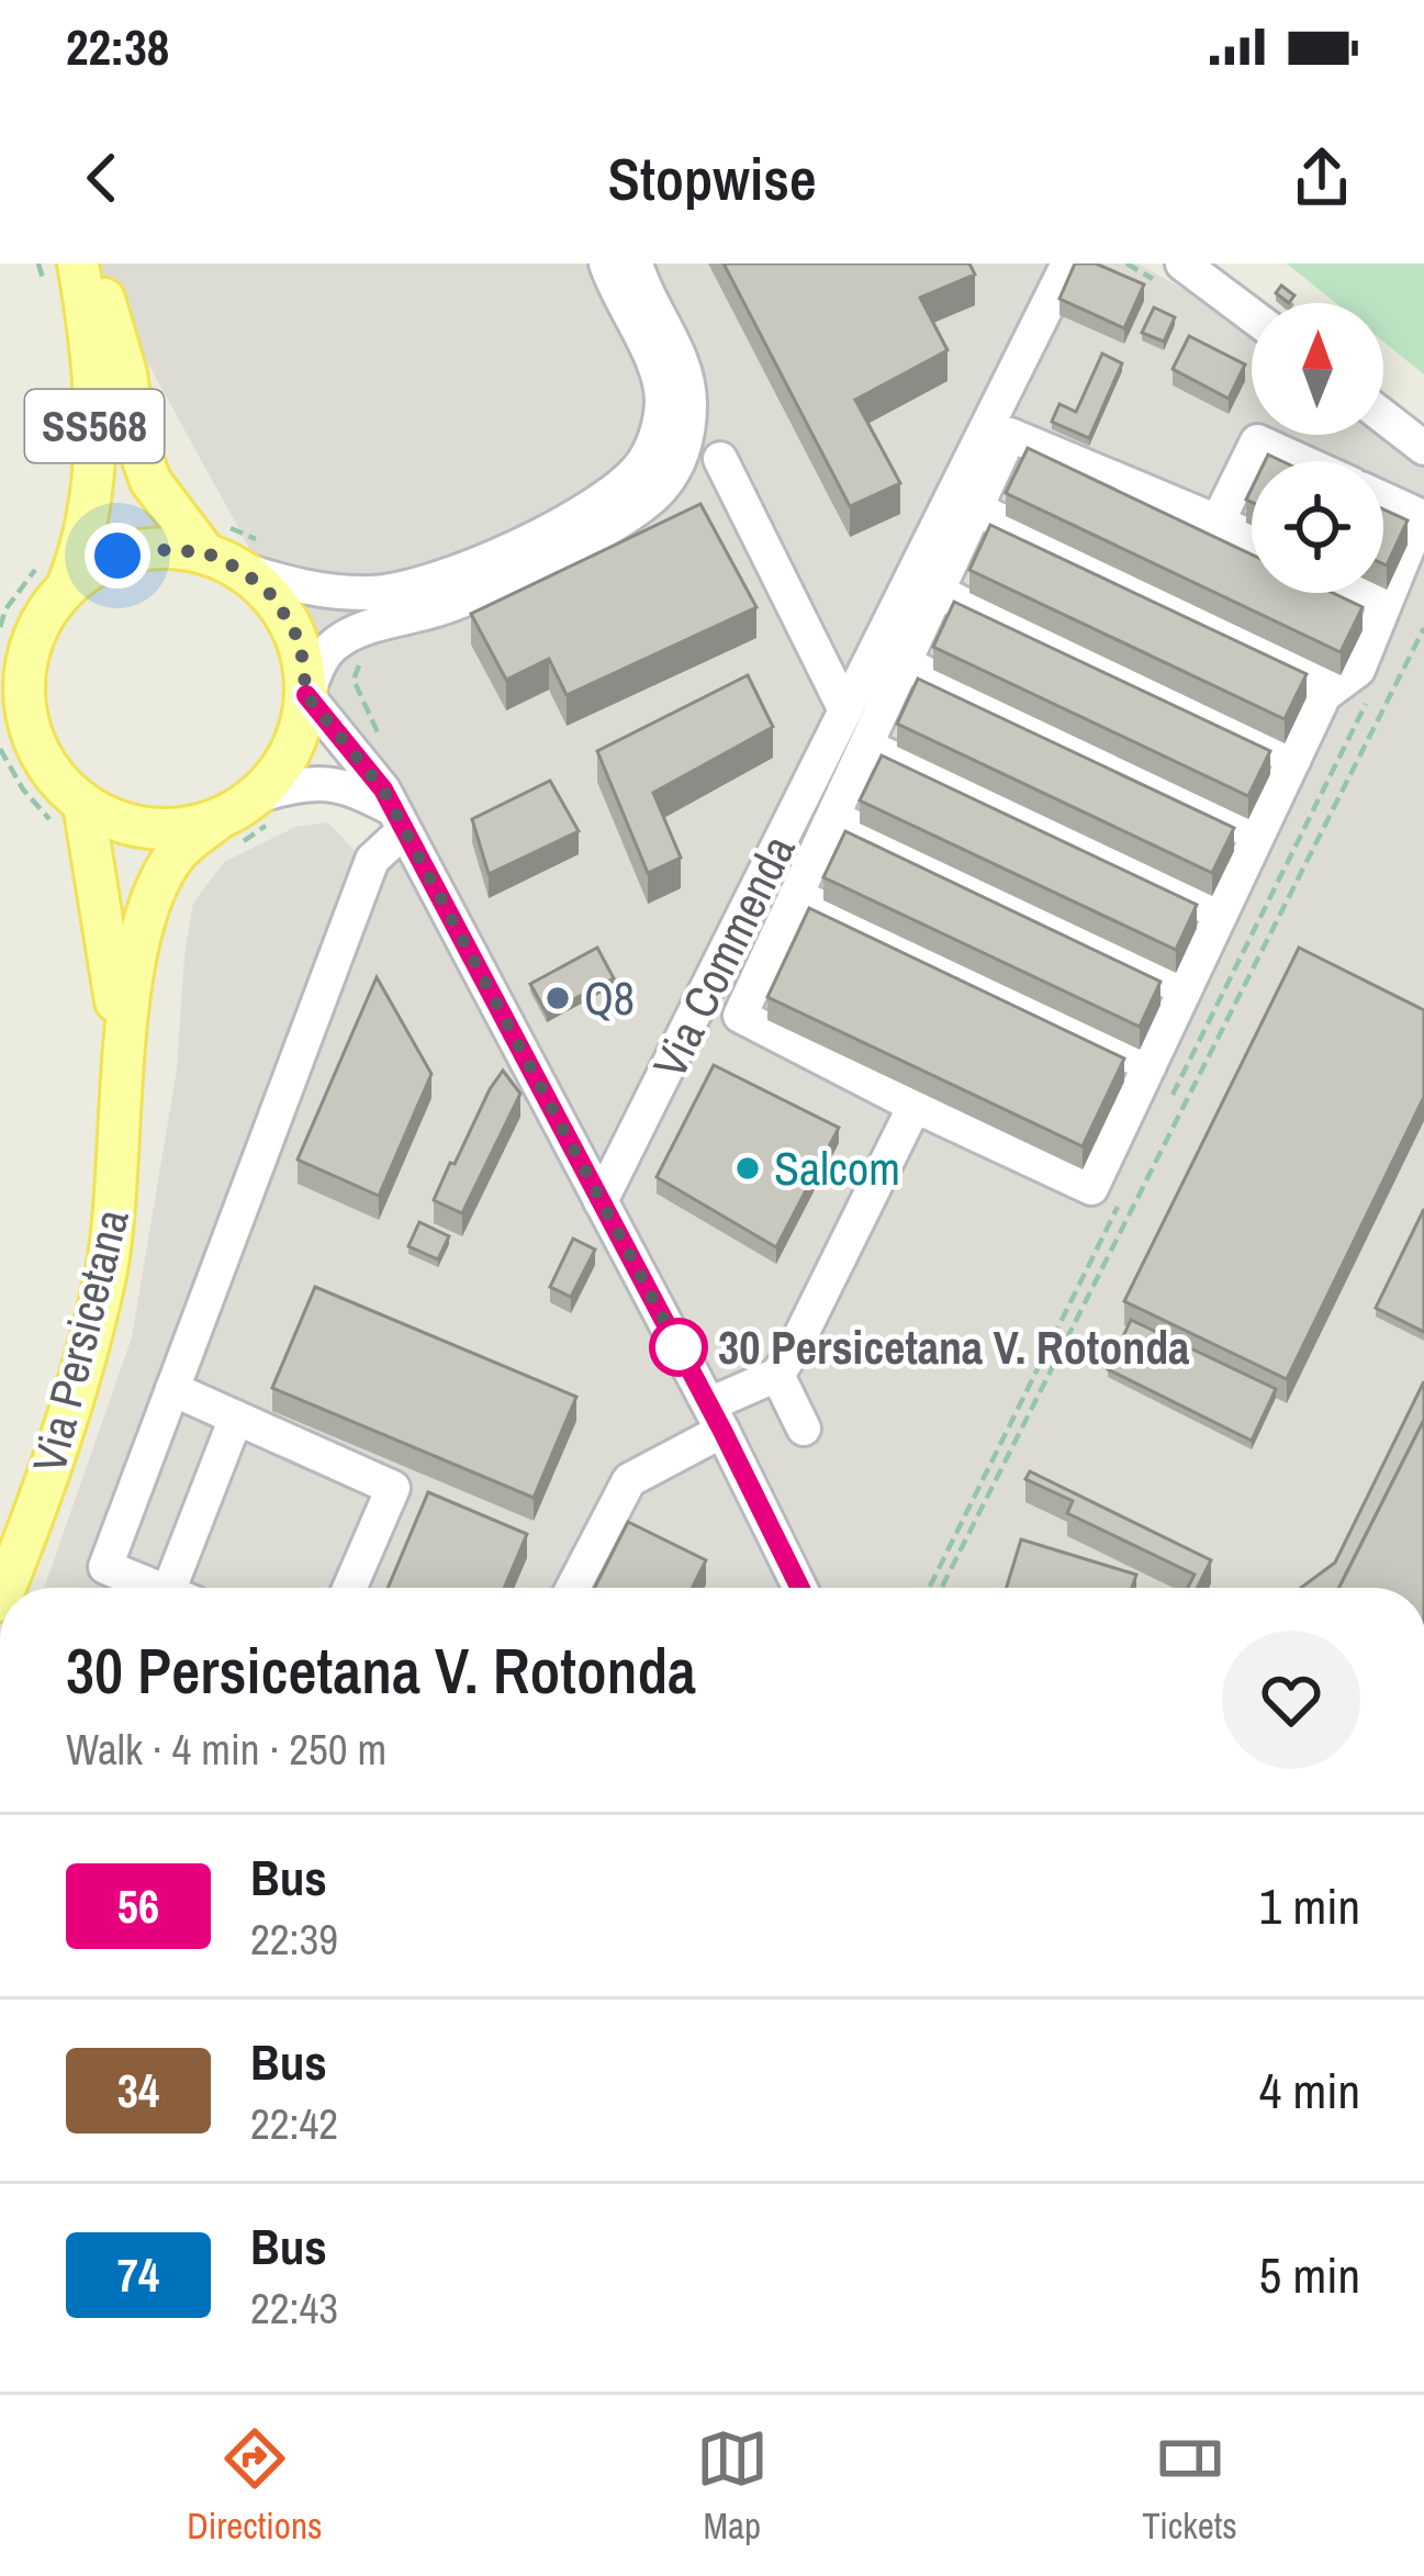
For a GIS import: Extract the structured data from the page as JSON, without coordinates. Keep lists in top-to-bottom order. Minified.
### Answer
{"streets":{"main road":["SS568","Via Persicetana"],"street":["Via Commenda"]},"places":["Q8","Salcom","30 Persicetana V. Rotonda"],"lines":["bus line 56"],"north":"top","page":{"status":"22:38","header":"Stopwise","heading":["30 Persicetana V. Rotonda","Walk · 4 min · 250 m"],"list":[{"mark":"56","name":"Bus","note":"22:39","value":"1 min"},{"mark":"34","name":"Bus","note":"22:42","value":"4 min"},{"mark":"74","name":"Bus","note":"22:43","value":"5 min"}],"tabs":["Directions","Map","Tickets"]}}
